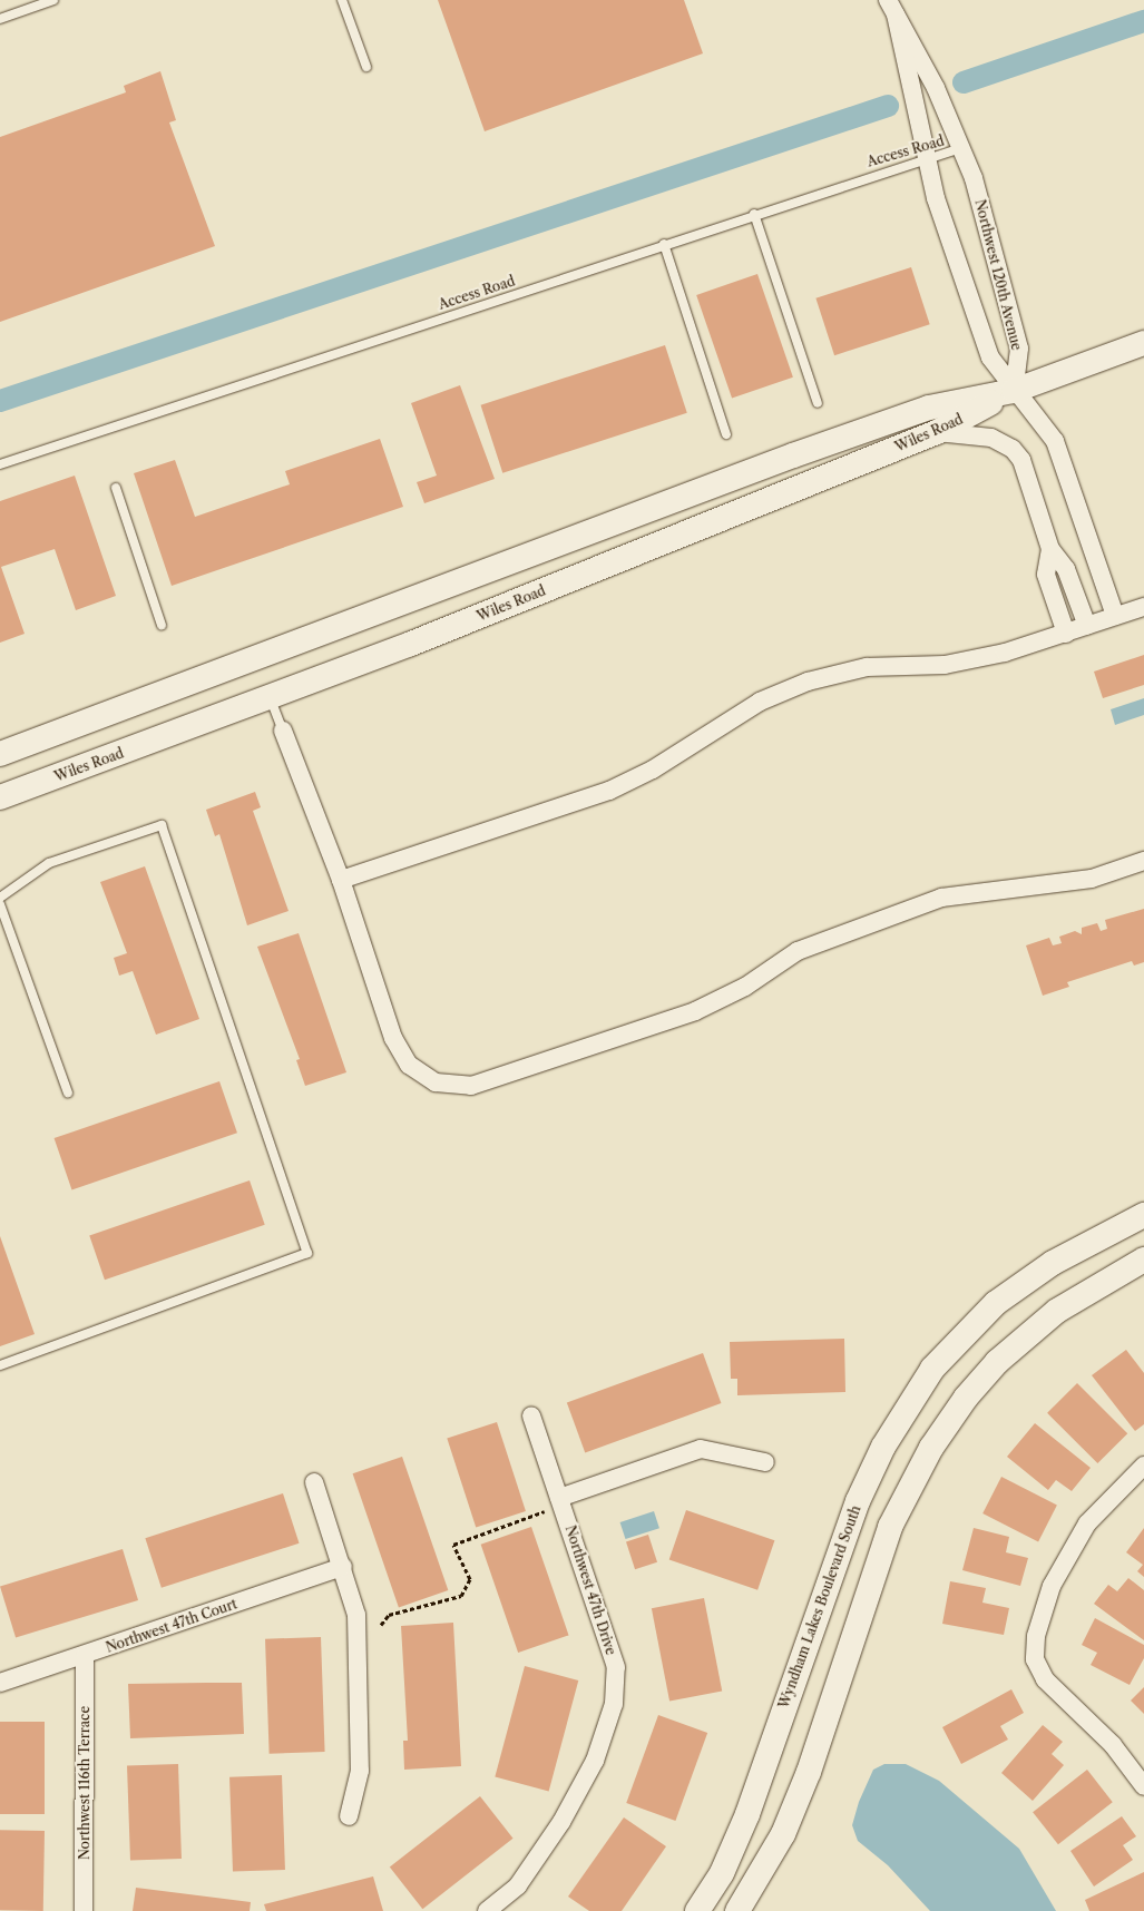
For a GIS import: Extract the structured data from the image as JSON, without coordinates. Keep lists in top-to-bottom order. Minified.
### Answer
{"streets":{"street":["Northwest 120th Avenue","Wiles Road","Northwest 47th Drive","Wyndham Lakes Boulevard South","Northwest 47th Court","Northwest 116th Terrace"],"lane":["Access Road"]},"crossings":[["Access Road","Northwest 120th Avenue"],["Northwest 120th Avenue","Wiles Road"],["Northwest 47th Court","Northwest 116th Terrace"]]}
